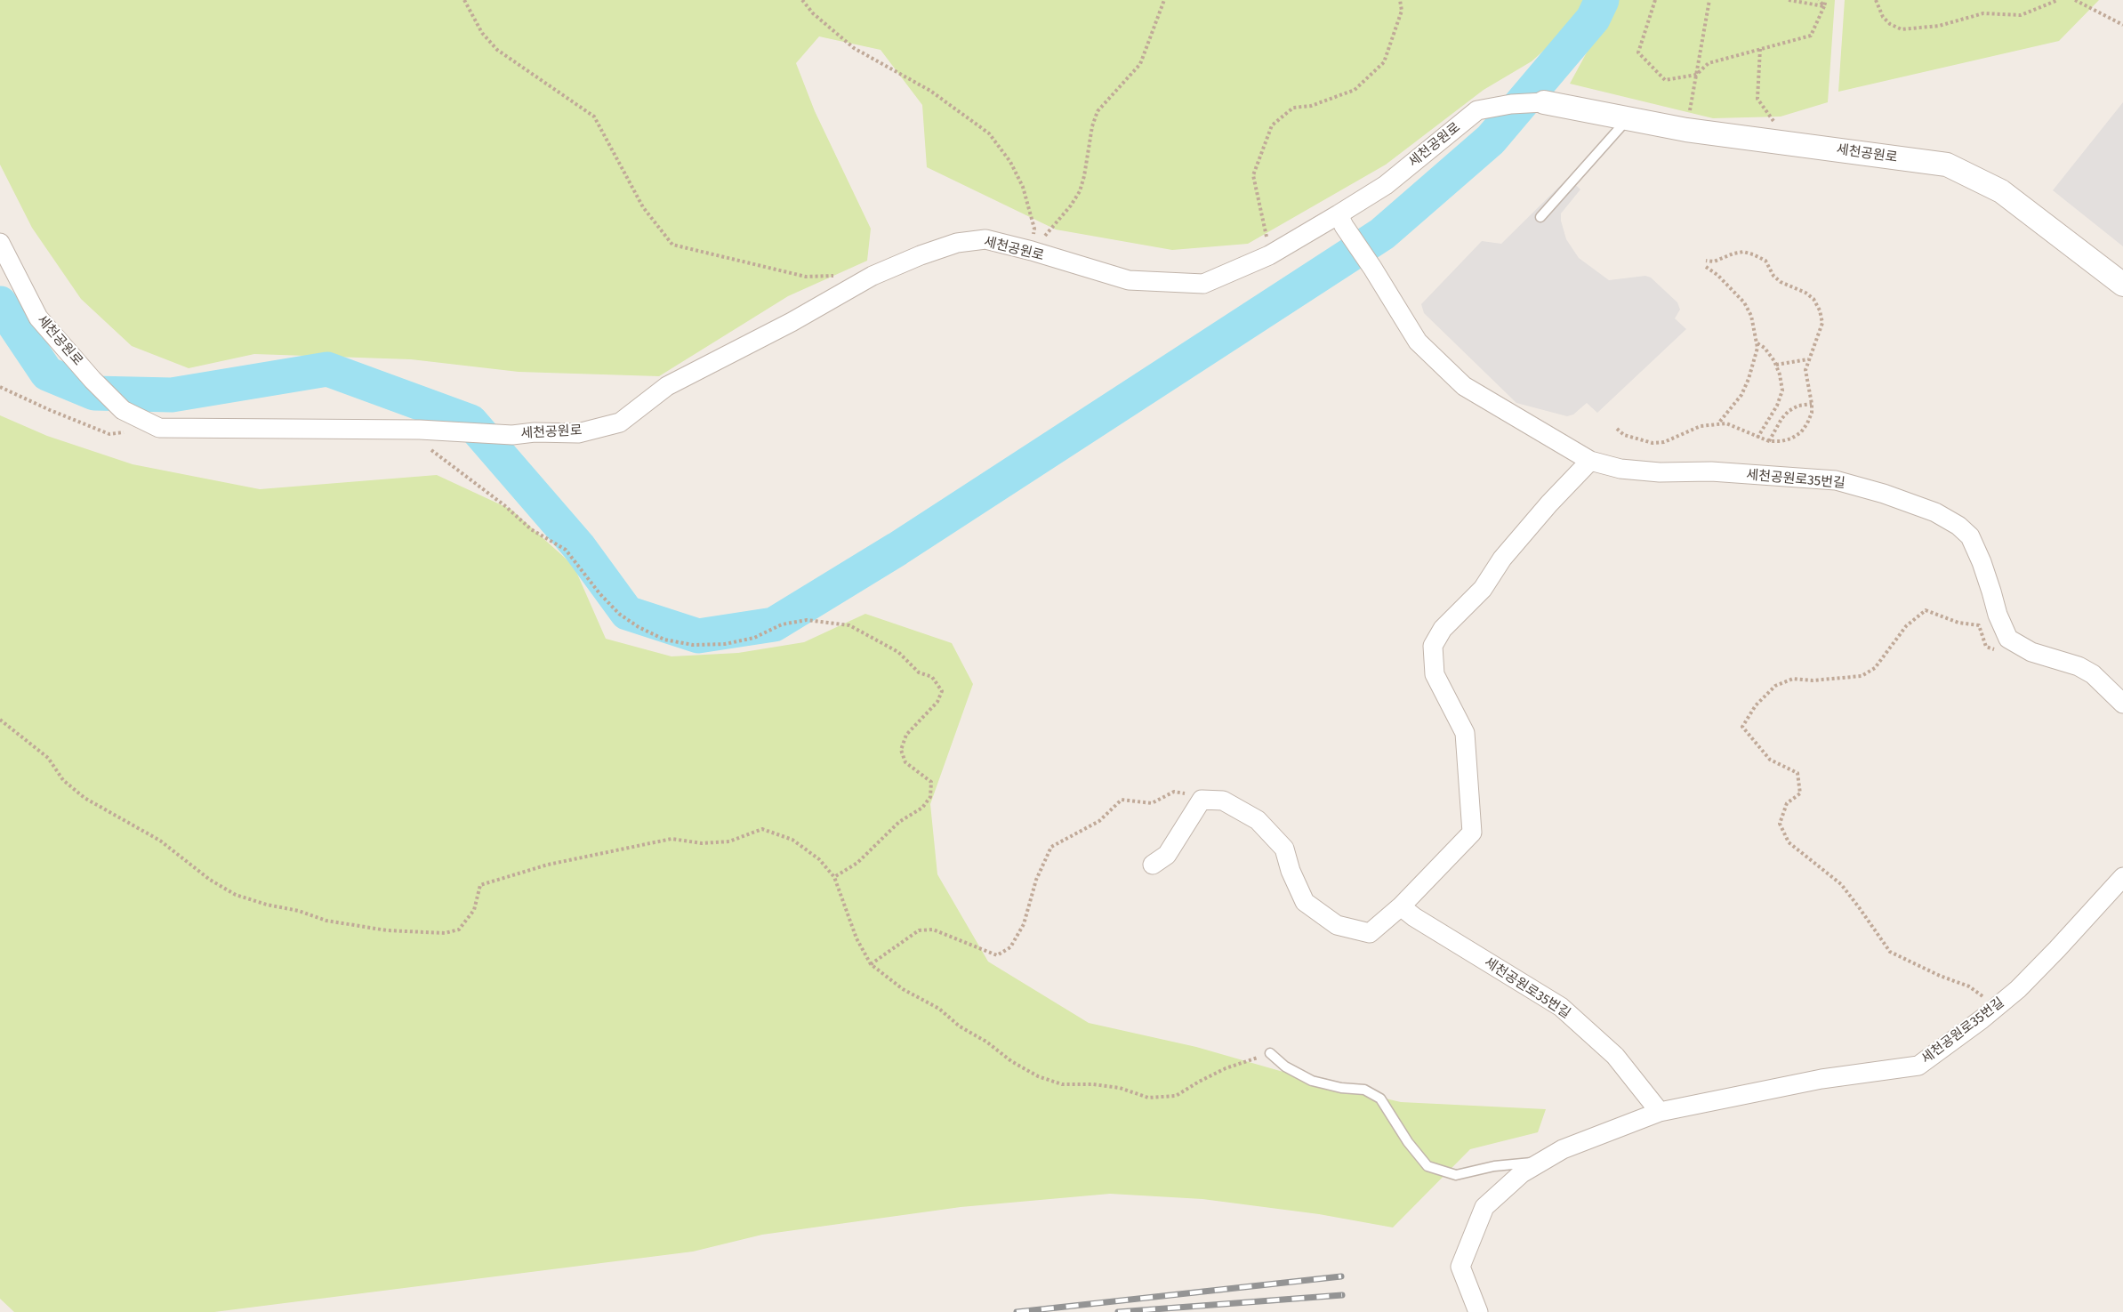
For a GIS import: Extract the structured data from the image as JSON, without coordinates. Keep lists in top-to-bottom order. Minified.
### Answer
{"streets":{"street":["세천공원로","세천공원로35번길"]},"crossings":[["세천공원로","세천공원로35번길"]]}
